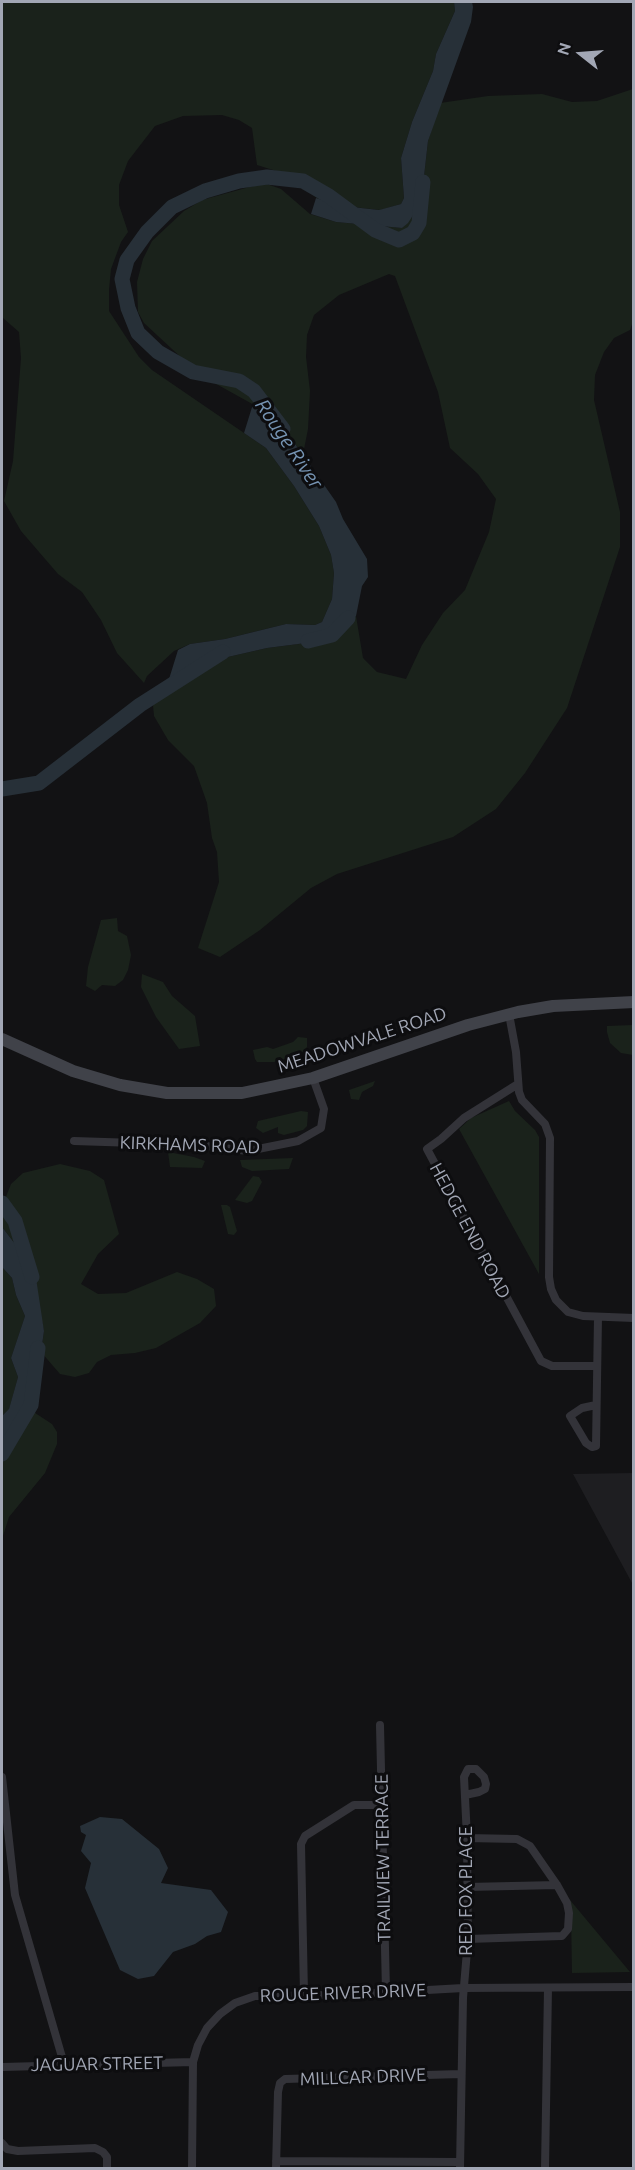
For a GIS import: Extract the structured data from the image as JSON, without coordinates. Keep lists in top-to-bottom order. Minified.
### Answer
{"streets":{"main road":["MEADOWVALE ROAD"],"street":["KIRKHAMS ROAD","HEDGE END ROAD","TRAILVIEW TERRACE","RED FOX PLACE","ROUGE RIVER DRIVE","JAGUAR STREET","MILLCAR DRIVE"]},"crossings":[["MEADOWVALE ROAD","KIRKHAMS ROAD"],["TRAILVIEW TERRACE","ROUGE RIVER DRIVE"],["RED FOX PLACE","ROUGE RIVER DRIVE"],["RED FOX PLACE","MILLCAR DRIVE"],["ROUGE RIVER DRIVE","JAGUAR STREET"]],"water":["Rouge River"],"north":"left"}
